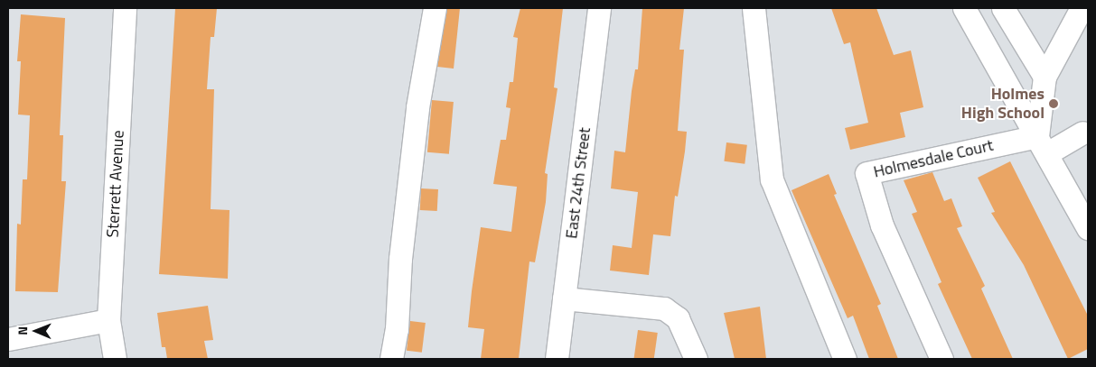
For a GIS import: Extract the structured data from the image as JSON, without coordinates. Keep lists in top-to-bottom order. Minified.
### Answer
{"streets":{"street":["Holmesdale Court","East 24th Street","Sterrett Avenue"]},"places":["Holmes High School"],"north":"left"}
